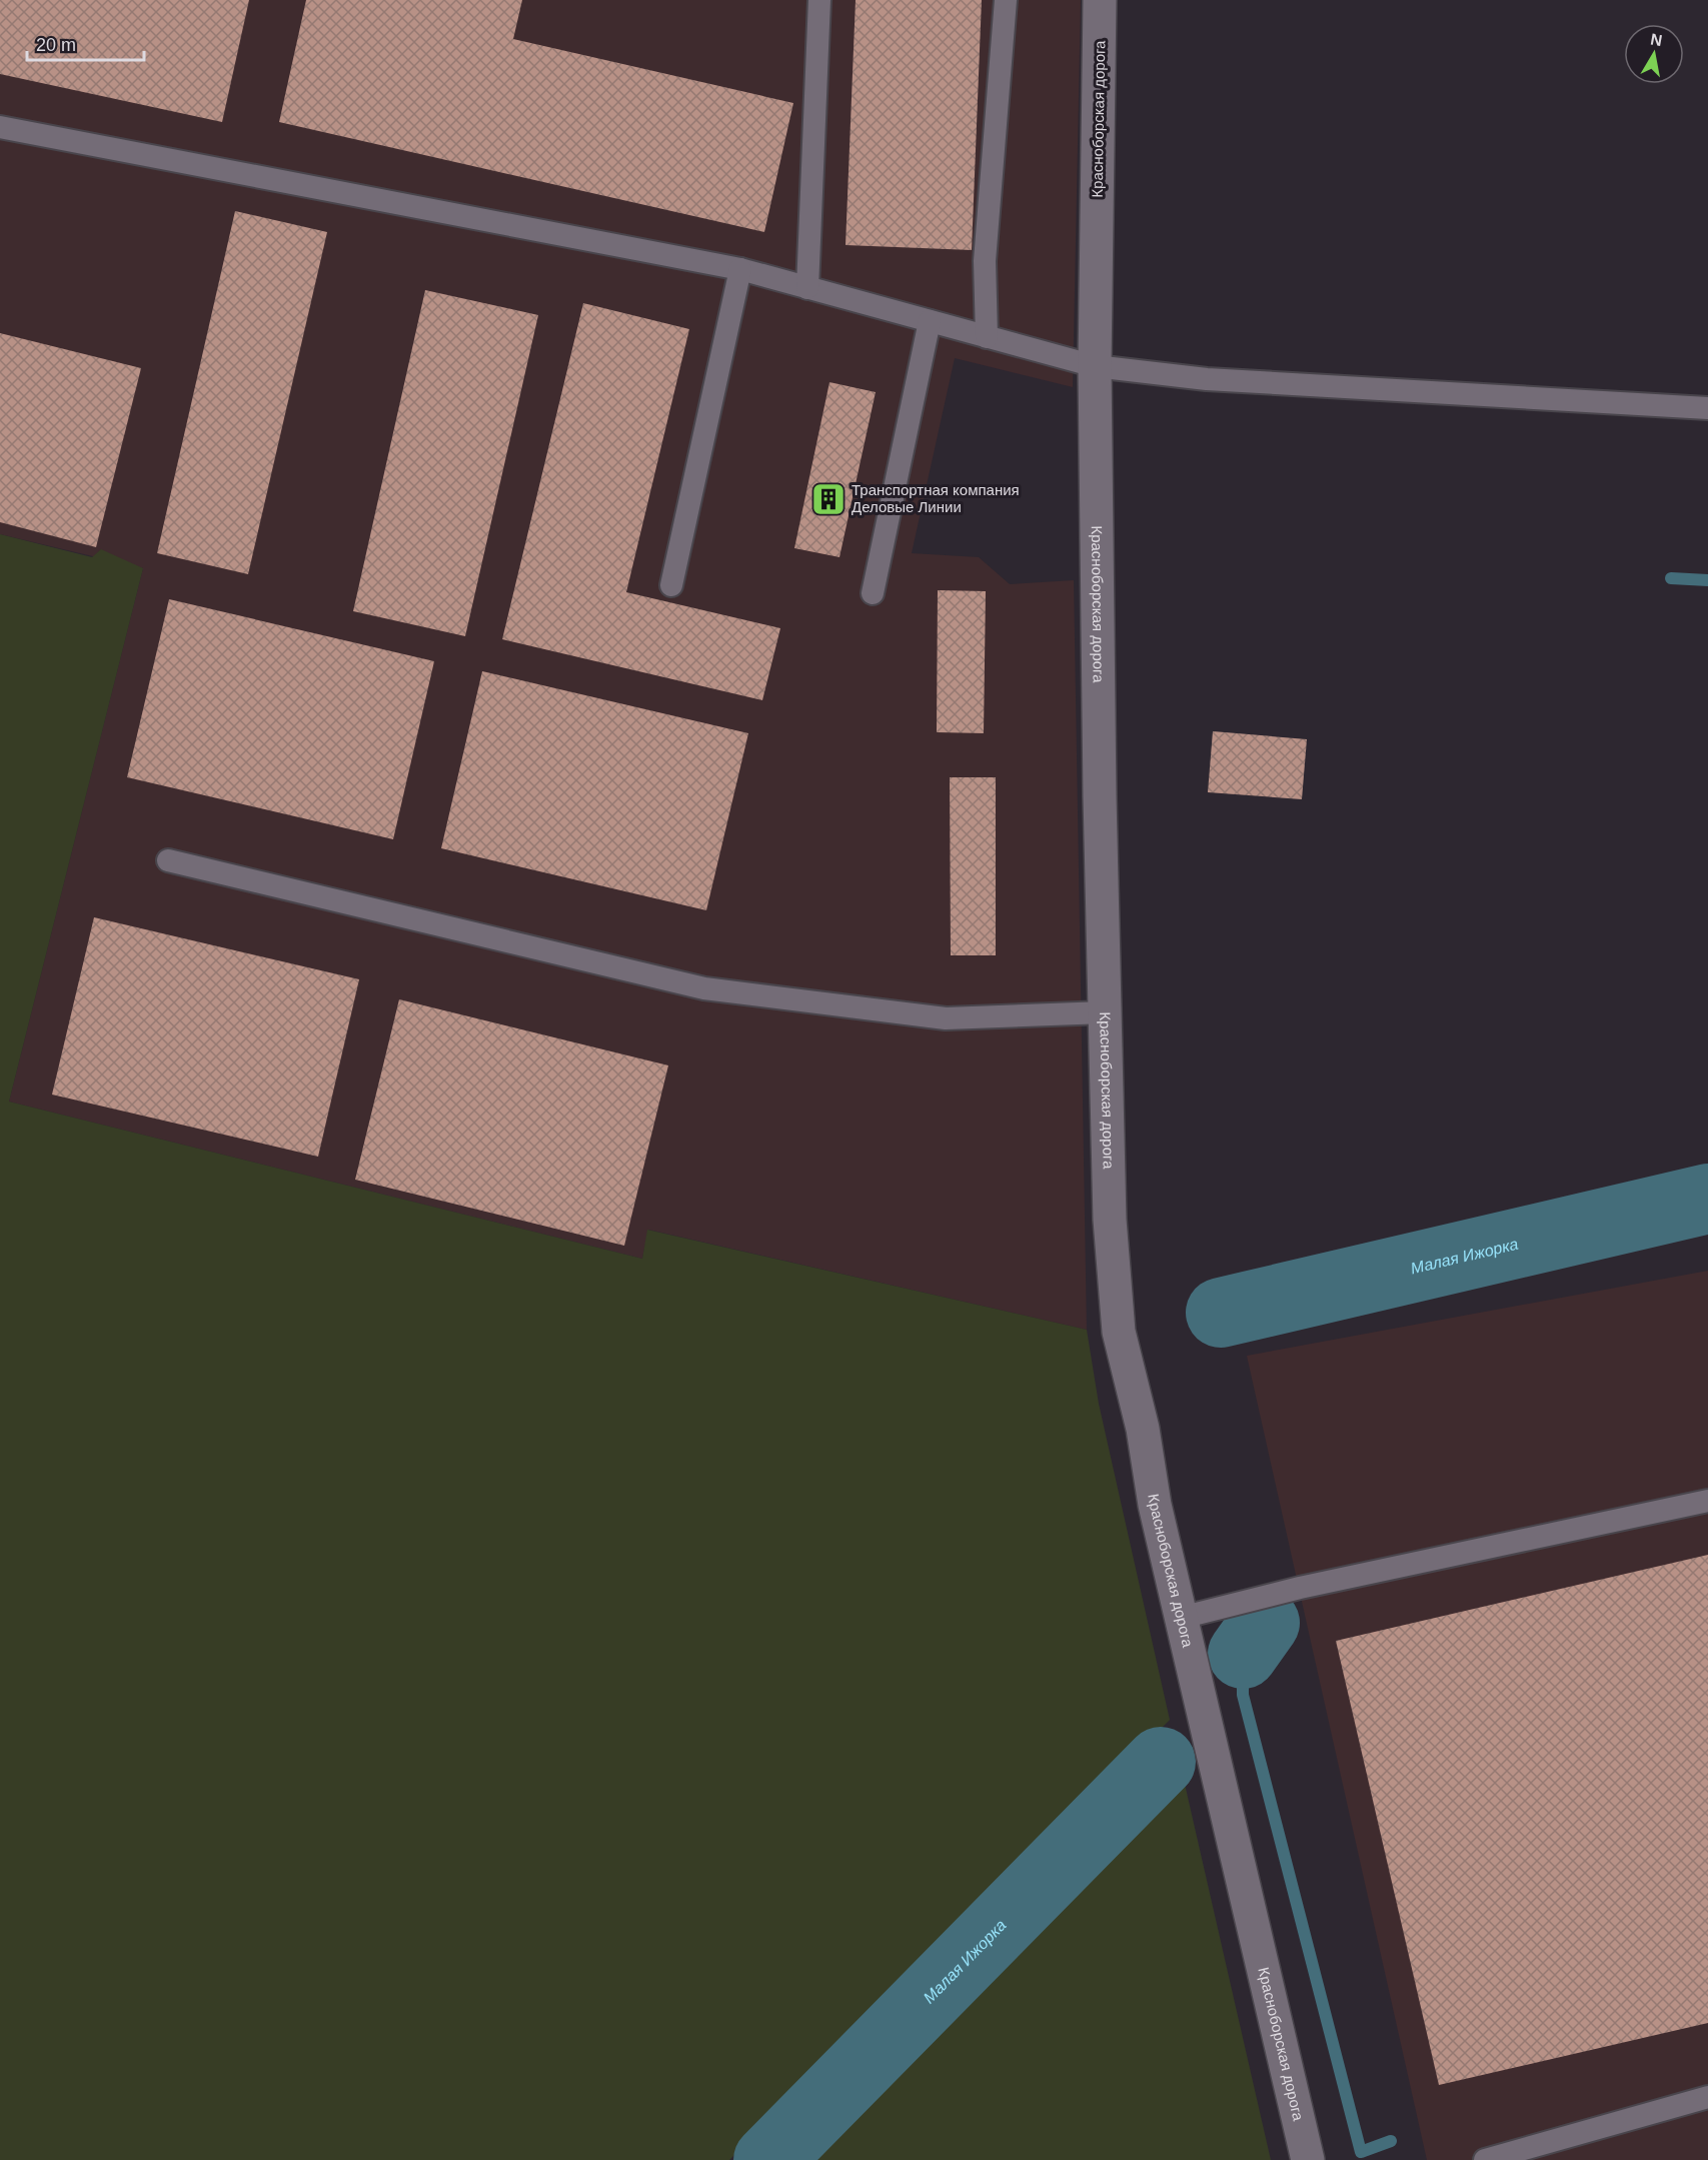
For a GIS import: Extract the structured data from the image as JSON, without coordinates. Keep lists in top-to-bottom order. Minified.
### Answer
{"streets":{"street":["Красноборская дорога"]},"water":["Малая Ижорка"],"places":{"building":["Транспортная компания Деловые Линии"]},"scale_bar":"20 m","north":"top"}
